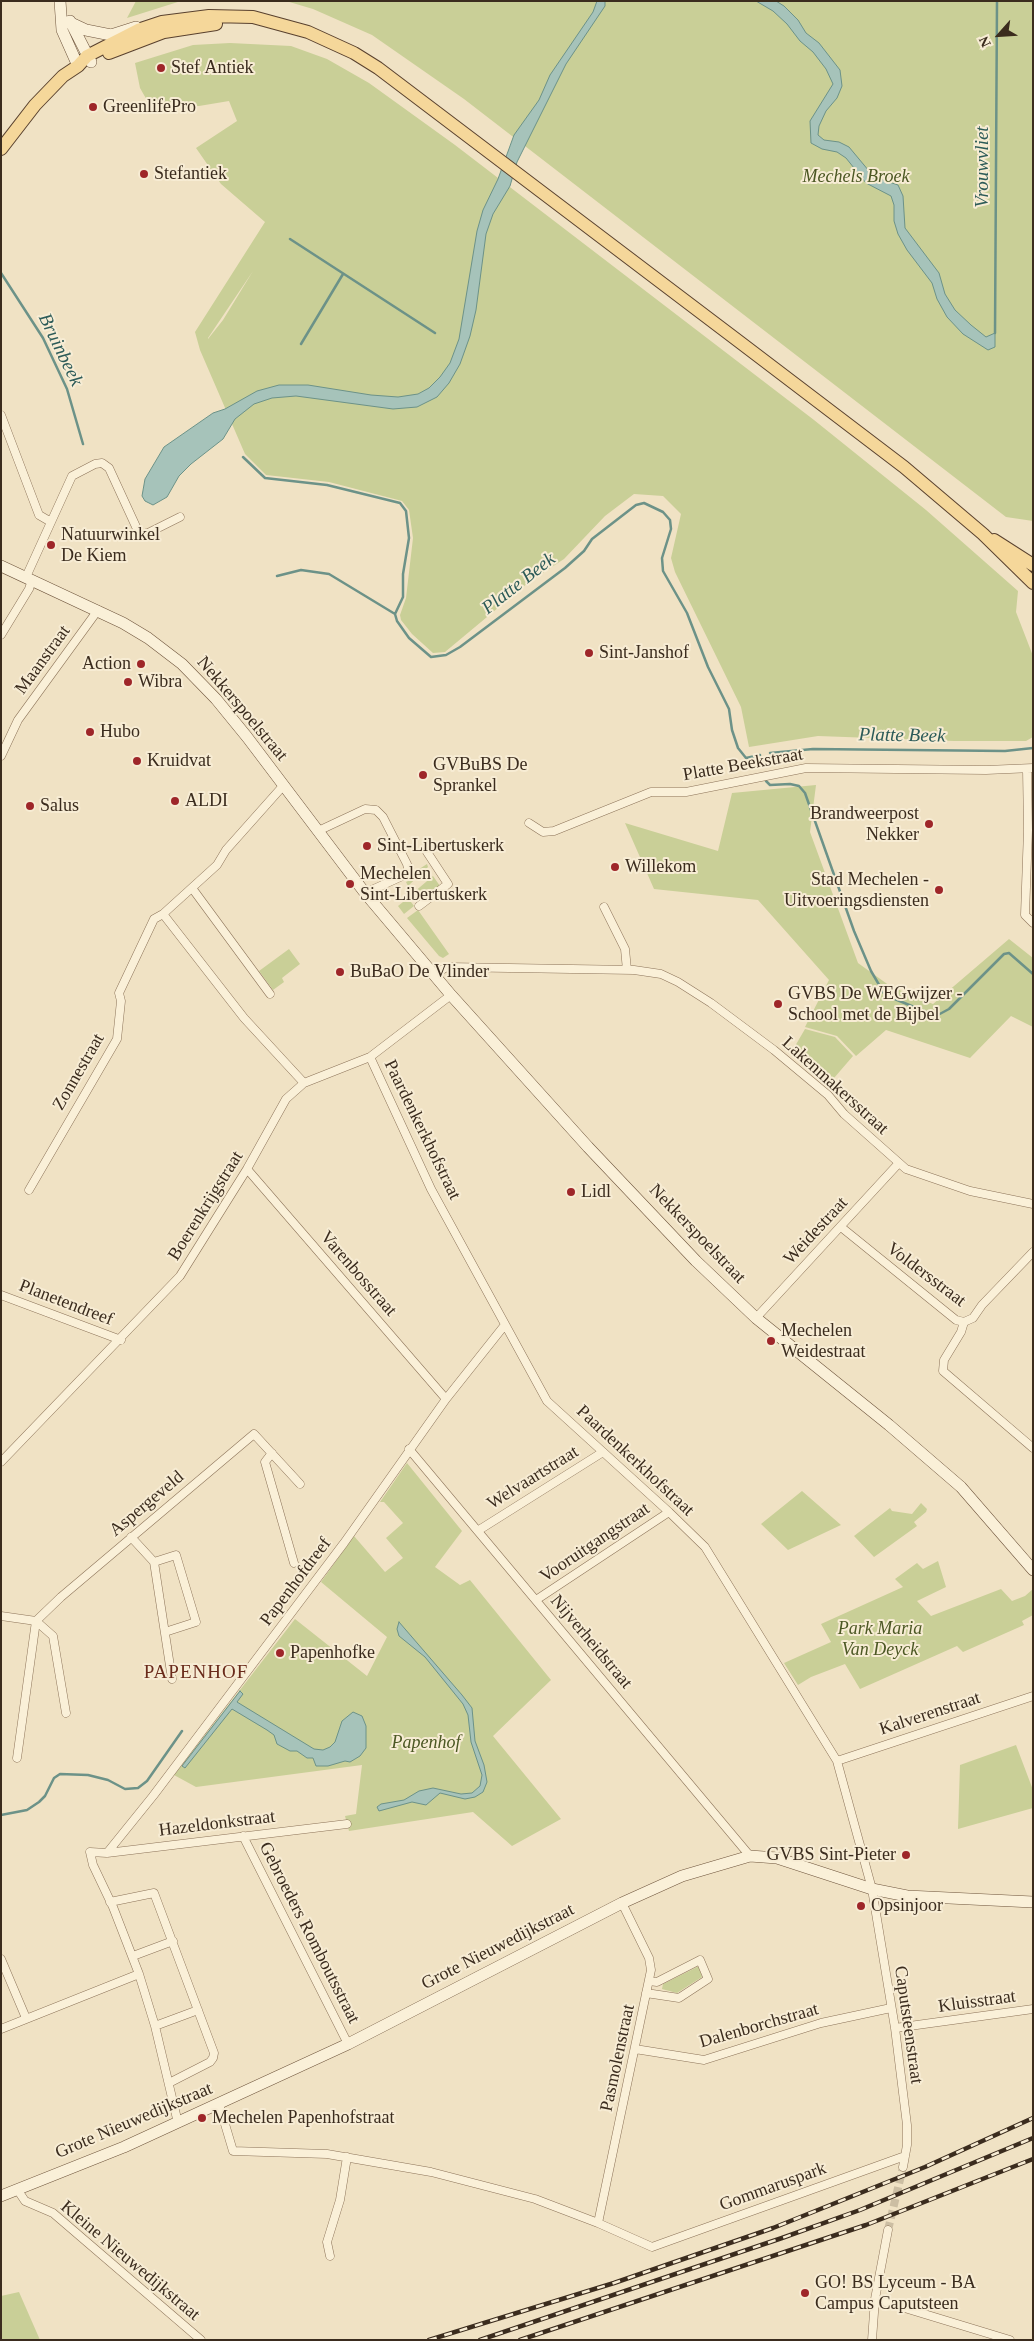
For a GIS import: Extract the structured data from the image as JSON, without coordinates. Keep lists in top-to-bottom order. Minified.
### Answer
{"streets":{"main road":["Nekkerspoelstraat","Grote Nieuwedijkstraat"],"street":["Maanstraat","Platte Beekstraat","Zonnestraat","Lakenmakersstraat","Paardenkerkhofstraat","Boerenkrijgstraat","Weidestraat","Varenbosstraat","Voldersstraat","Planetendreef","Welvaartstraat","Aspergeveld","Vooruitgangstraat","Papenhofdreef","Nijverheidstraat","Kalverenstraat","Hazeldonkstraat","Gebroeders Romboutsstraat","Kluisstraat","Caputsteenstraat","Dalenborchstraat","Pasmolenstraat","Gommaruspark","Kleine Nieuwedijkstraat"]},"crossings":[["Maanstraat","Nekkerspoelstraat"],["Nekkerspoelstraat","Zonnestraat"],["Nekkerspoelstraat","Lakenmakersstraat"],["Nekkerspoelstraat","Boerenkrijgstraat"],["Nekkerspoelstraat","Weidestraat"],["Lakenmakersstraat","Weidestraat"],["Paardenkerkhofstraat","Boerenkrijgstraat"],["Paardenkerkhofstraat","Welvaartstraat"],["Paardenkerkhofstraat","Vooruitgangstraat"],["Paardenkerkhofstraat","Papenhofdreef"],["Paardenkerkhofstraat","Kalverenstraat"],["Paardenkerkhofstraat","Grote Nieuwedijkstraat"],["Paardenkerkhofstraat","Caputsteenstraat"],["Boerenkrijgstraat","Varenbosstraat"],["Boerenkrijgstraat","Planetendreef"],["Weidestraat","Voldersstraat"],["Varenbosstraat","Papenhofdreef"],["Welvaartstraat","Nijverheidstraat"],["Vooruitgangstraat","Nijverheidstraat"],["Papenhofdreef","Nijverheidstraat"],["Papenhofdreef","Hazeldonkstraat"],["Nijverheidstraat","Grote Nieuwedijkstraat"],["Hazeldonkstraat","Gebroeders Romboutsstraat"],["Gebroeders Romboutsstraat","Grote Nieuwedijkstraat"],["Grote Nieuwedijkstraat","Caputsteenstraat"],["Grote Nieuwedijkstraat","Pasmolenstraat"],["Grote Nieuwedijkstraat","Kleine Nieuwedijkstraat"],["Kluisstraat","Caputsteenstraat"],["Caputsteenstraat","Dalenborchstraat"],["Caputsteenstraat","Gommaruspark"],["Dalenborchstraat","Pasmolenstraat"],["Pasmolenstraat","Gommaruspark"]],"districts":["PAPENHOF"],"water":["Vrouwvliet","Bruinbeek","Platte Beek"],"parks":["Mechels Broek","Park Maria Van Deyck","Papenhof"],"places":["Stef Antiek","GreenlifePro","Stefantiek","Natuurwinkel De Kiem","Sint-Janshof","Action","Wibra","Hubo","Kruidvat","GVBuBS De Sprankel","ALDI","Salus","Brandweerpost Nekker","Sint-Libertuskerk","Willekom","Mechelen Sint-Libertuskerk","Stad Mechelen - Uitvoeringsdiensten","BuBaO De Vlinder","GVBS De WEGwijzer - School met de Bijbel","Lidl","Mechelen Weidestraat","Papenhofke","GVBS Sint-Pieter","Opsinjoor","Mechelen Papenhofstraat","GO! BS Lyceum - BA Campus Caputsteen"],"north":"bottom left"}
